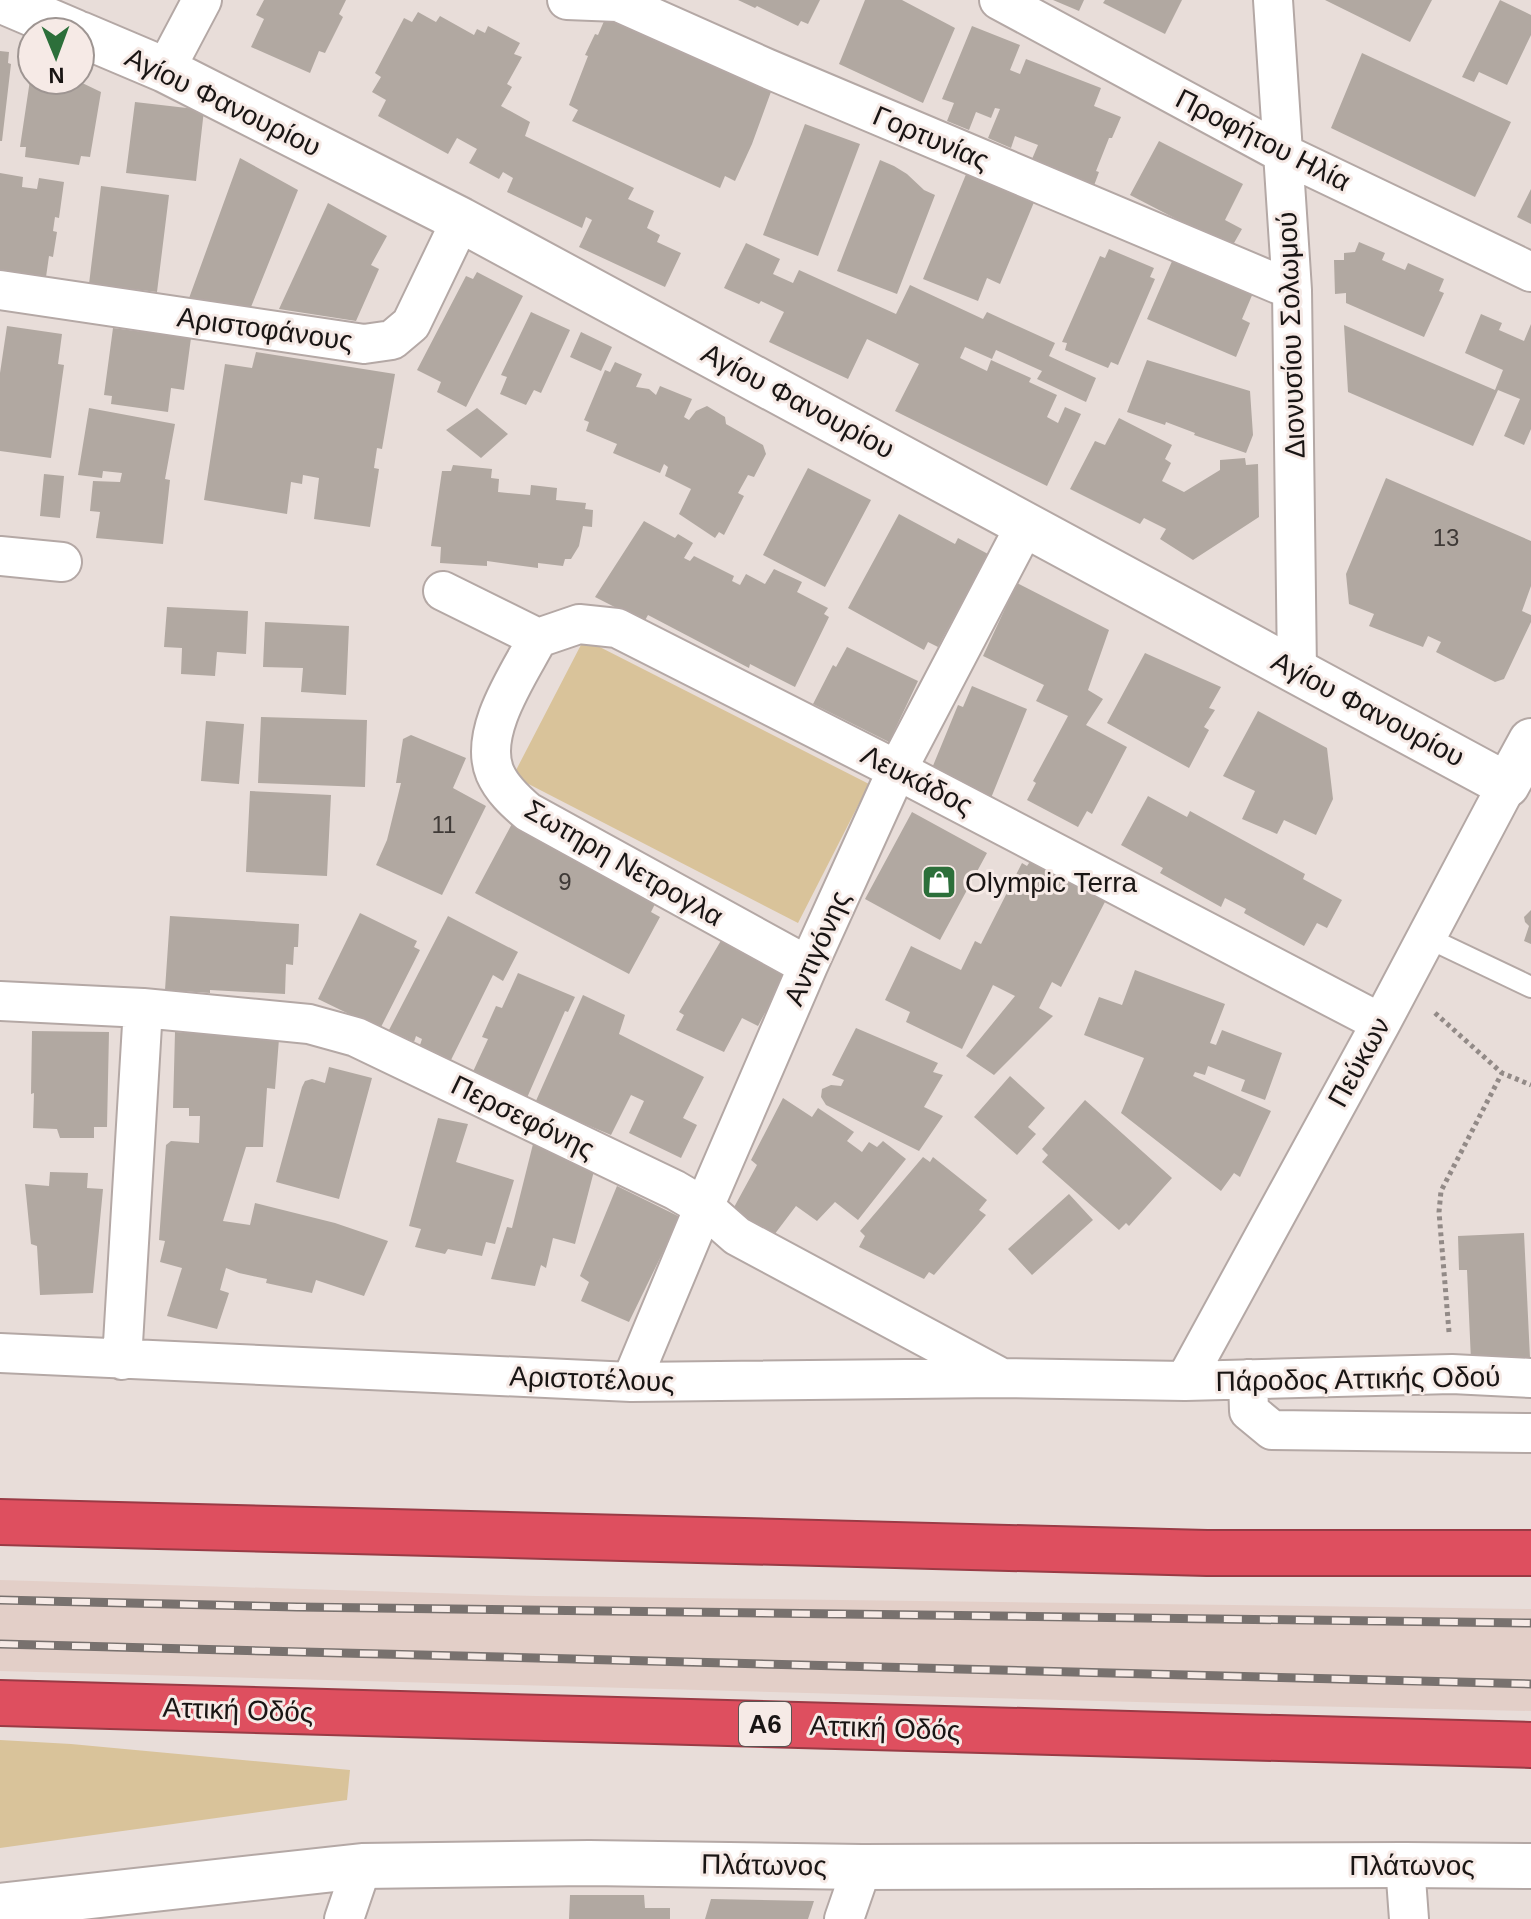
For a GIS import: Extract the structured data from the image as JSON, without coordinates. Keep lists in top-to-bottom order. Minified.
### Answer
{"streets":{"highway":["Αττική Οδός","Α6"],"street":["Αγίου Φανουρίου","Γορτυνίας","Προφήτου Ηλία","Αριστοφάνους","Διονυσίου Σολωμού","Λευκάδος","Σωτηρη Νετρογλα","Αντιγόνης","Πεύκων","Περσεφόνης","Αριστοτέλους","Πάροδος Αττικής Οδού","Πλάτωνος"]},"crossings":[["Αγίου Φανουρίου","Αριστοφάνους"],["Αγίου Φανουρίου","Διονυσίου Σολωμού"],["Αγίου Φανουρίου","Αντιγόνης"],["Αγίου Φανουρίου","Πεύκων"],["Γορτυνίας","Διονυσίου Σολωμού"],["Προφήτου Ηλία","Διονυσίου Σολωμού"],["Λευκάδος","Σωτηρη Νετρογλα"],["Λευκάδος","Αντιγόνης"],["Λευκάδος","Πεύκων"],["Σωτηρη Νετρογλα","Αντιγόνης"],["Αντιγόνης","Περσεφόνης"],["Αντιγόνης","Αριστοτέλους"],["Πεύκων","Αριστοτέλους"],["Πεύκων","Πάροδος Αττικής Οδού"],["Περσεφόνης","Αριστοτέλους"],["Αριστοτέλους","Πάροδος Αττικής Οδού"]],"places":{"shop":["Olympic Terra"]},"house_numbers":["13","11","9"],"north":"bottom"}
